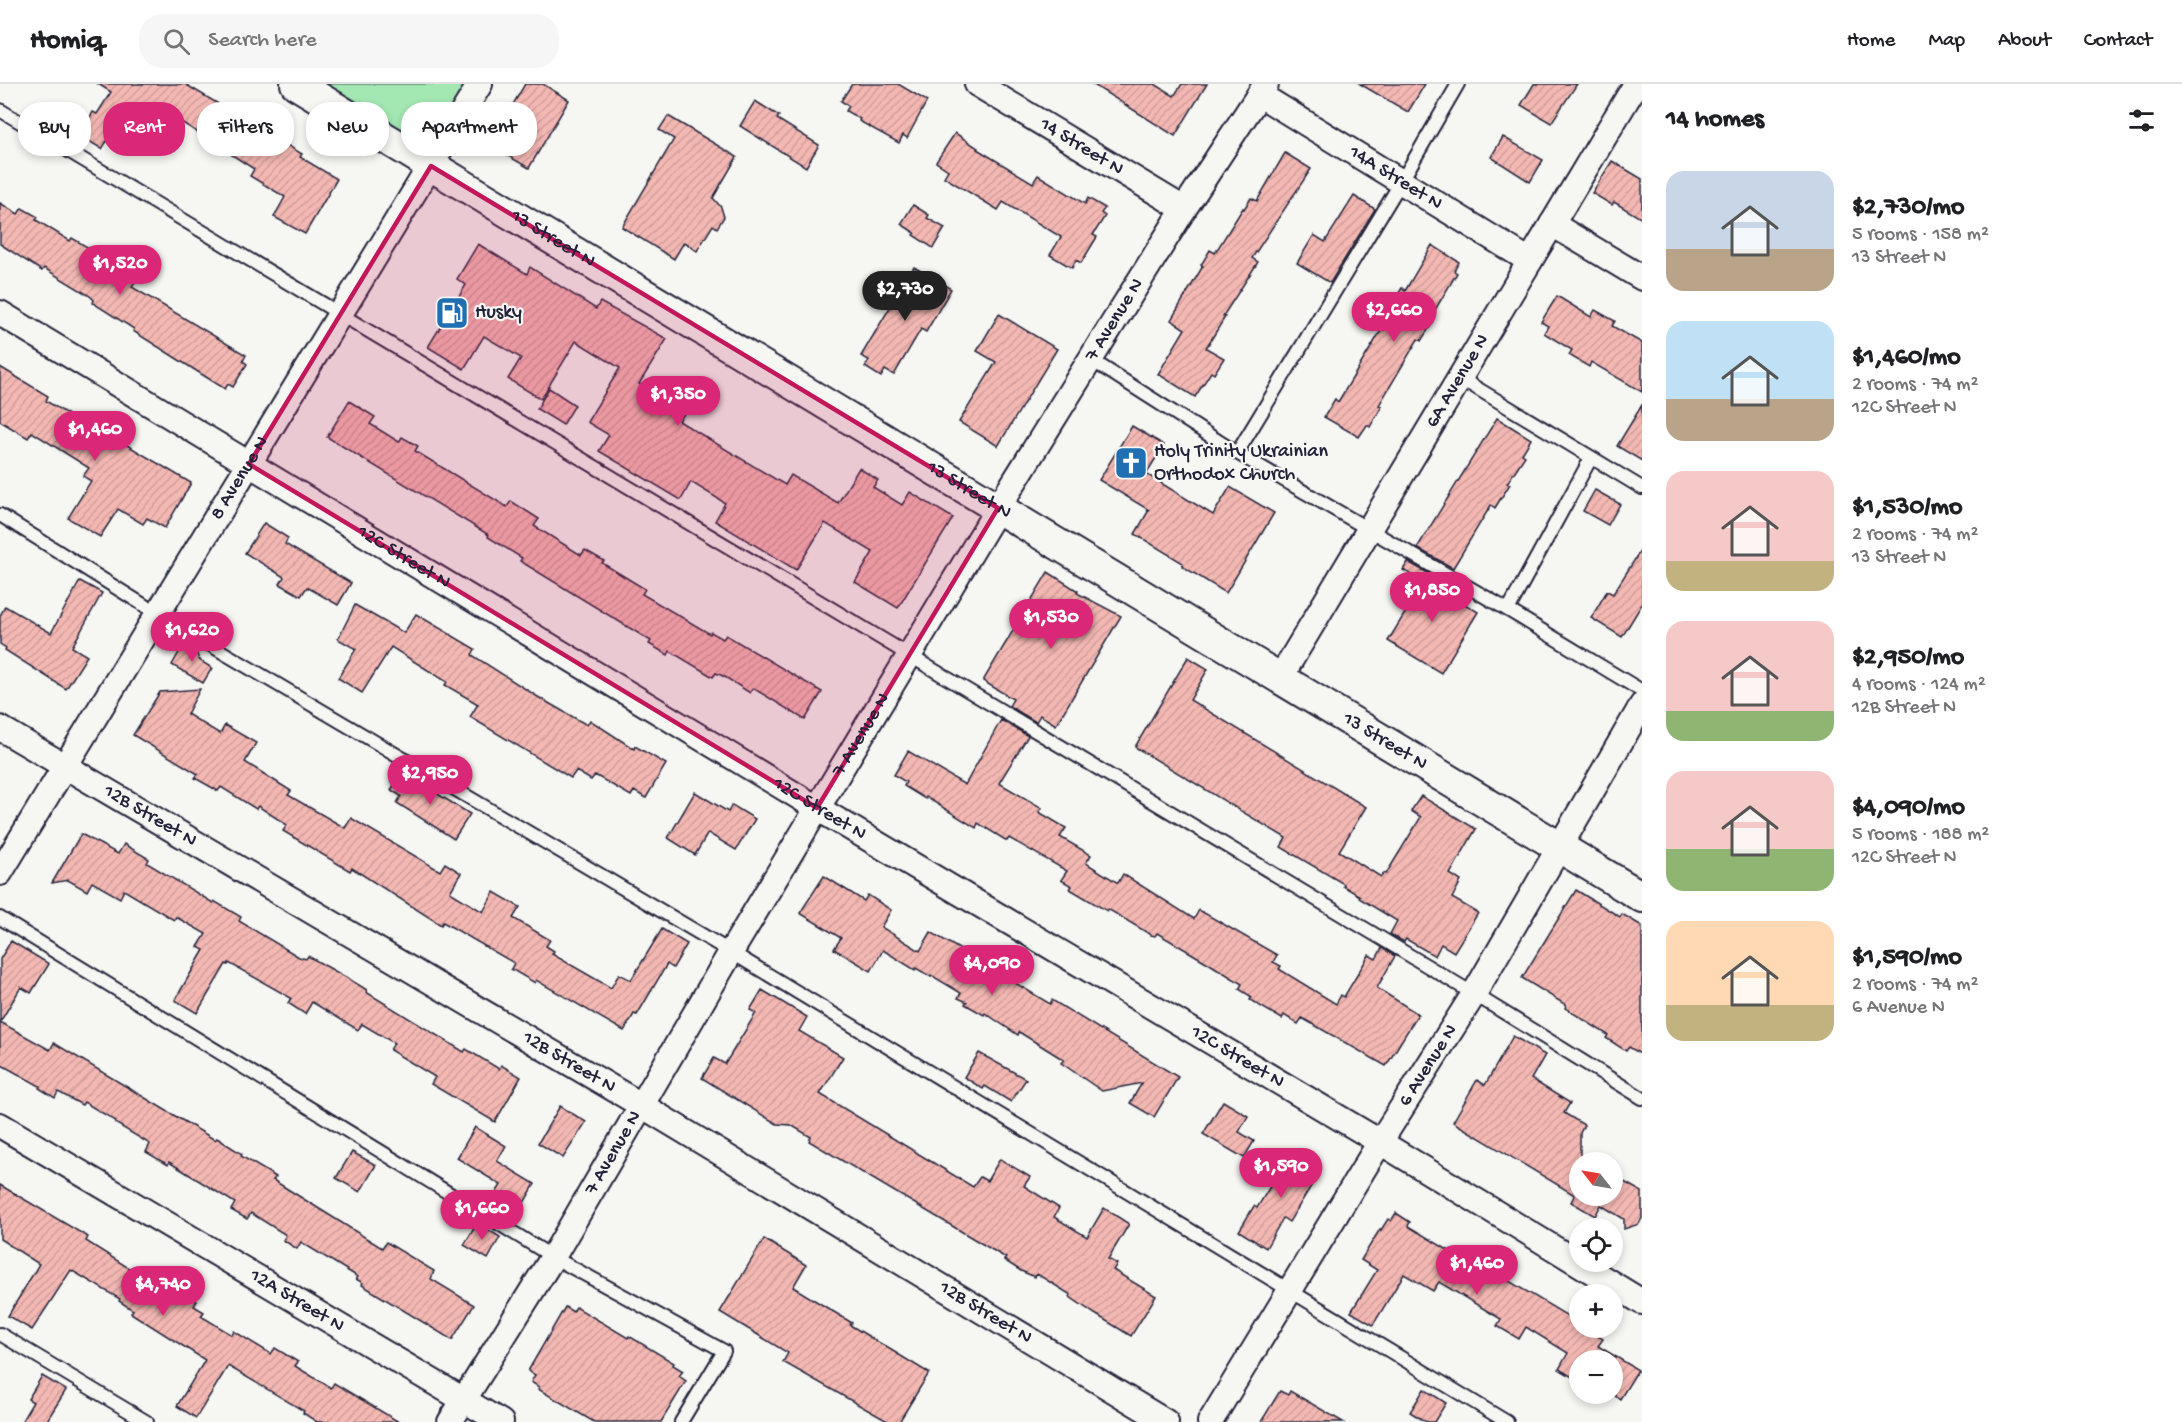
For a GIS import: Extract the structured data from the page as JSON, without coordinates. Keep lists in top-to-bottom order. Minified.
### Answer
{"streets":{"street":["14 Street N","14A Street N","13 Street N","7 Avenue N","6A Avenue N","8 Avenue N","12C Street N","12B Street N","6 Avenue N","12A Street N"]},"crossings":[["14 Street N","7 Avenue N"],["14A Street N","7 Avenue N"],["14A Street N","6A Avenue N"],["13 Street N","7 Avenue N"],["13 Street N","6A Avenue N"],["13 Street N","8 Avenue N"],["13 Street N","6 Avenue N"],["7 Avenue N","12C Street N"],["7 Avenue N","12B Street N"],["7 Avenue N","12A Street N"],["8 Avenue N","12C Street N"],["8 Avenue N","12B Street N"],["12C Street N","6 Avenue N"]],"places":{"fuel station":["Husky"],"church":["Holy Trinity Ukrainian Orthodox Church"]},"north":"top left","page":{"header":"Homiq","search":"Search here","nav":["Home","Map","About","Contact"],"heading":"14 homes","chip":["Buy","Rent","Filters","New","Apartment"],"list":[{"name":"$2,730/mo","note":"5 rooms · 158 m² · 13 Street N"},{"name":"$1,460/mo","note":"2 rooms · 74 m² · 12C Street N"},{"name":"$1,530/mo","note":"2 rooms · 74 m² · 13 Street N"},{"name":"$2,950/mo","note":"4 rooms · 124 m² · 12B Street N"},{"name":"$4,090/mo","note":"5 rooms · 188 m² · 12C Street N"},{"name":"$1,590/mo","note":"2 rooms · 74 m² · 6 Avenue N"}],"price":["$1,520","$2,730","$2,660","$1,350","$1,460","$1,850","$1,530","$1,620","$2,950","$4,090","$1,590","$1,660","$1,460","$4,740"],"map_buttons":["+","−"]}}
